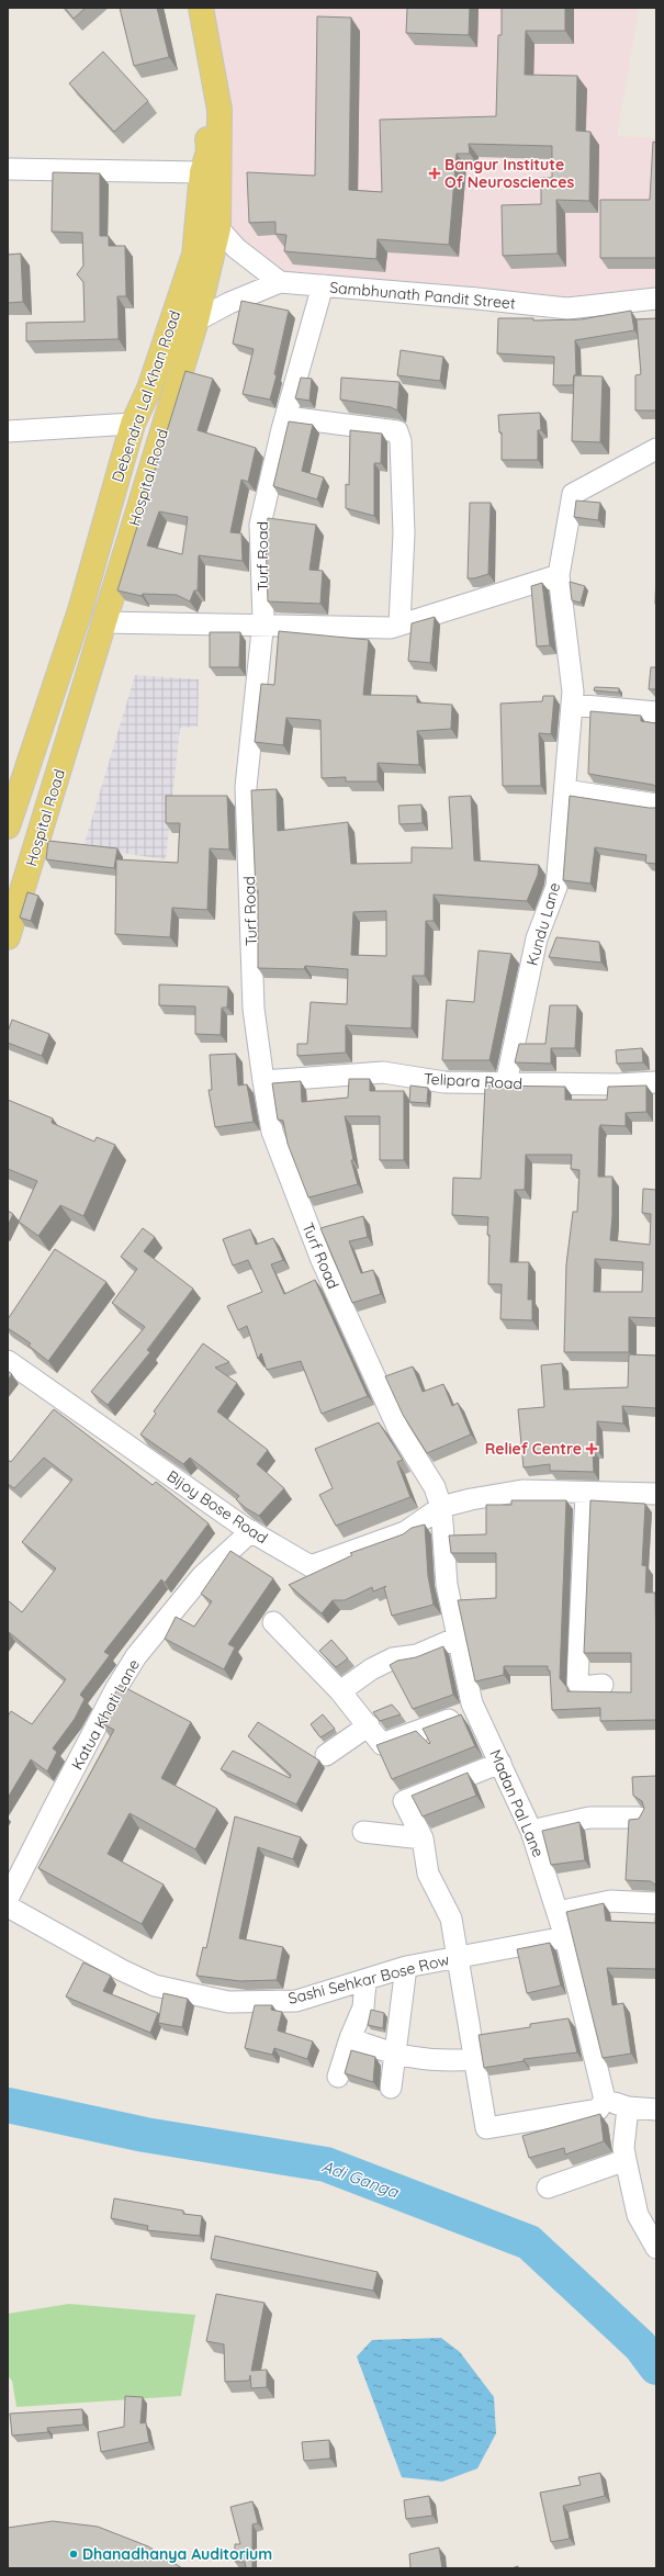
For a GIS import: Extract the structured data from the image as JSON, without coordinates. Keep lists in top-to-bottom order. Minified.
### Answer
{"streets":{"main road":["Debendra Lal Khan Road","Hospital Road"],"street":["Sambhunath Pandit Street","Turf Road","Kundu Lane","Telipara Road","Bijoy Bose Road","Katua Khati Lane","Madan Pal Lane","Sashi Sehkar Bose Row"]},"crossings":[["Sambhunath Pandit Street","Hospital Road"],["Sambhunath Pandit Street","Turf Road"],["Turf Road","Telipara Road"],["Turf Road","Bijoy Bose Road"],["Turf Road","Madan Pal Lane"],["Kundu Lane","Telipara Road"],["Bijoy Bose Road","Katua Khati Lane"],["Bijoy Bose Road","Madan Pal Lane"],["Madan Pal Lane","Sashi Sehkar Bose Row"]],"water":["Adi Ganga"],"places":{"health":["Bangur Institute Of Neurosciences","Relief Centre"],"other":["Dhanadhanya Auditorium"]}}
